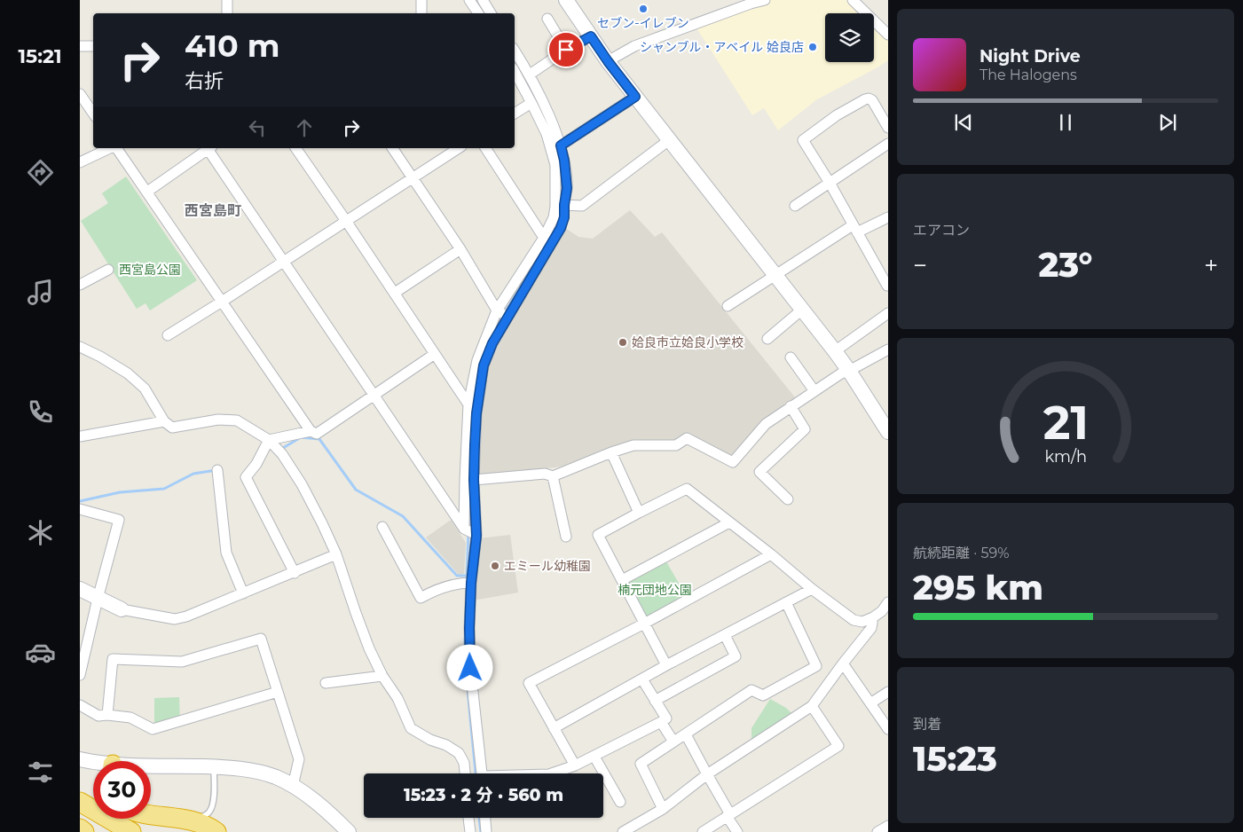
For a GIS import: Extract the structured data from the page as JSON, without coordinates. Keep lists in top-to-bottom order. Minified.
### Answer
{"districts":["西宮島町"],"parks":["西宮島公園","楠元団地公園"],"places":["セブン-イレブン","シャンブル・アベイル 姶良店","姶良市立姶良小学校","エミール幼稚園"],"page":{"tabs":"15:21","turn":["410 m","右折"],"song":["Night Drive","The Halogens"],"tile":["エアコン",["航続距離 · 59%","295 km"],["到着","15:23"]],"heat":["−","23°","+"],"limit":"30","trip":"15:23 · 2 分 · 560 m","gauge":["21","km/h"]}}
